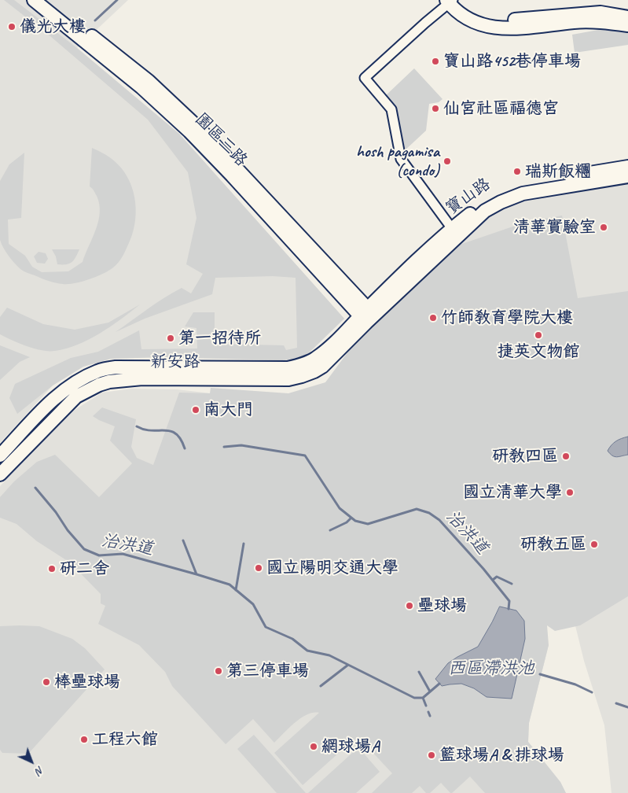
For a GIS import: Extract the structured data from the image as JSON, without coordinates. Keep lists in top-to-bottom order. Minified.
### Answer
{"streets":{"street":["園區三路","寶山路","新安路"]},"crossings":[["園區三路","寶山路"],["園區三路","新安路"],["寶山路","新安路"]],"water":["治洪道","西區滯洪池"],"places":["儀光大樓","寶山路452巷停車場","仙宮社區福德宮","hosh pagamisa (condo)","瑞斯飯糰","清華實驗室","竹師教育學院大樓","捷英文物館","第一招待所","南大門","研教四區","國立清華大學","研教五區","國立陽明交通大學","研二舍","壘球場","第三停車場","棒壘球場","工程六館","網球場A","籃球場A & 排球場"],"north":"bottom right"}
